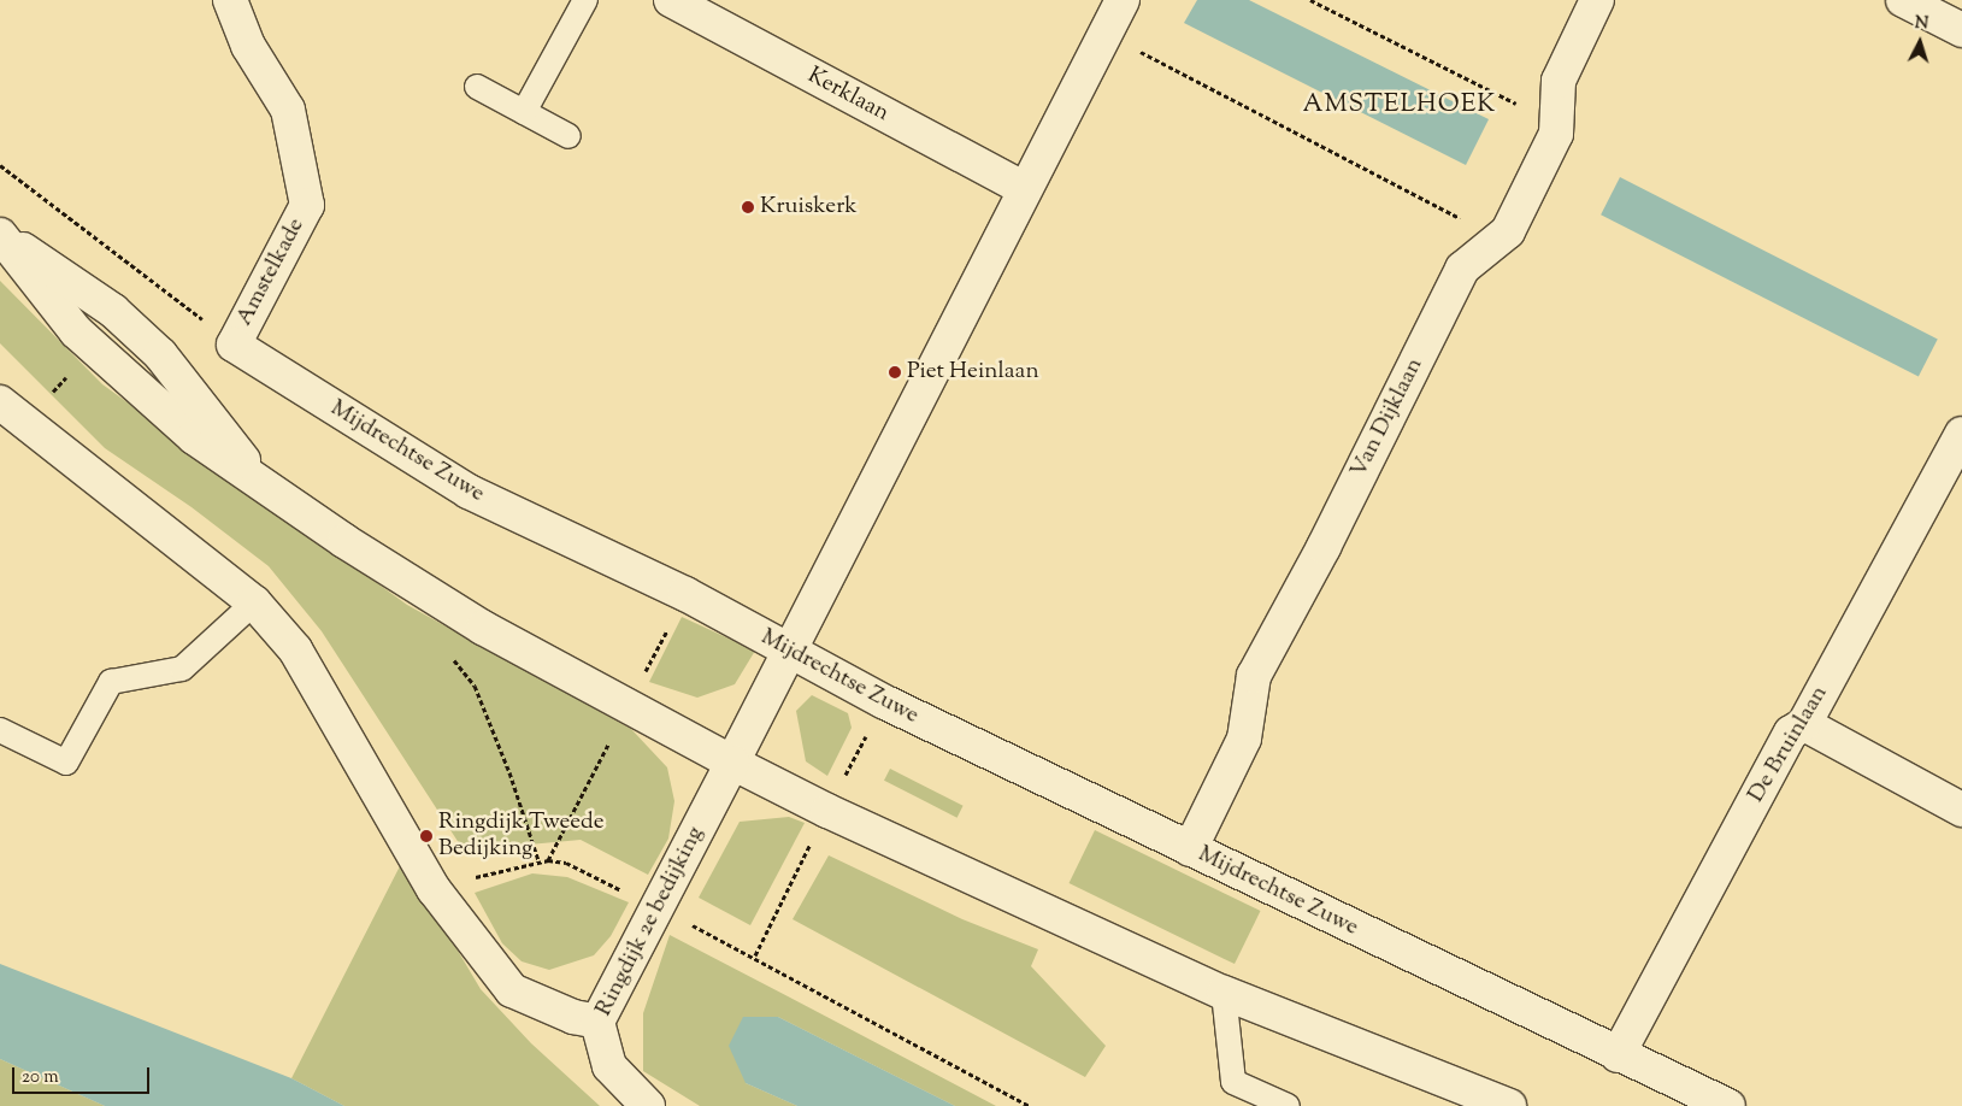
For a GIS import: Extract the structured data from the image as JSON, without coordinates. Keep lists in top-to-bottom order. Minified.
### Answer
{"streets":{"street":["Kerklaan","Amstelkade","Van Dijklaan","Mijdrechtse Zuwe","De Bruinlaan","Ringdijk 2e bedijking"]},"crossings":[["Amstelkade","Mijdrechtse Zuwe"],["Van Dijklaan","Mijdrechtse Zuwe"],["Mijdrechtse Zuwe","De Bruinlaan"]],"districts":["AMSTELHOEK"],"places":["Kruiskerk","Piet Heinlaan","Ringdijk Tweede Bedijking"],"scale_bar":"20 m","north":"top"}
